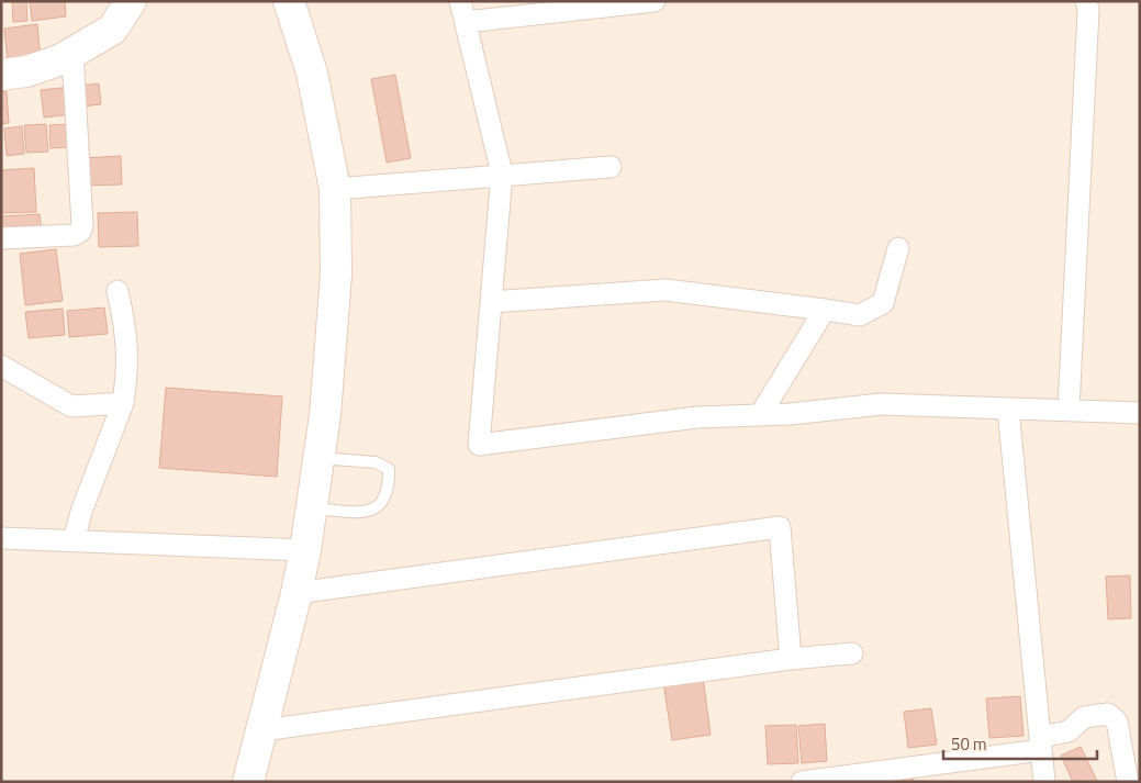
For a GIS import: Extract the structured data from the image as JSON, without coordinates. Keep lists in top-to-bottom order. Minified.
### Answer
{"scale_bar":"50 m"}
